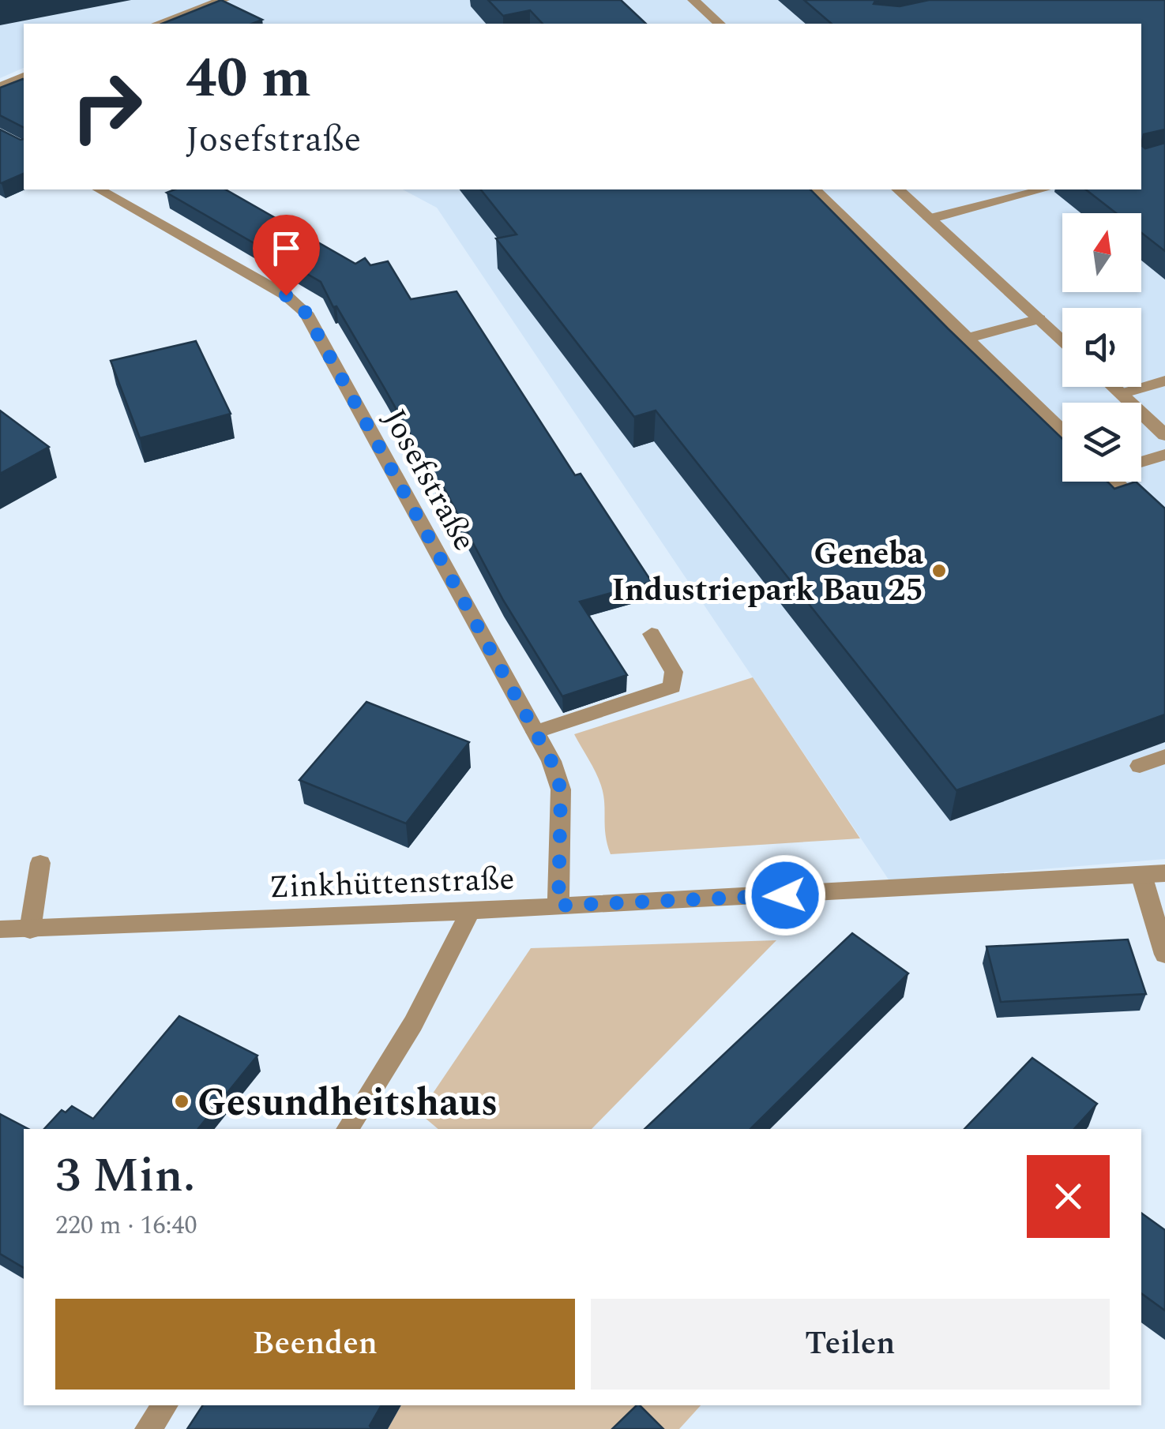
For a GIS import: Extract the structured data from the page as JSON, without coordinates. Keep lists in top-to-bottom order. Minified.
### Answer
{"streets":{"street":["Josefstraße","Zinkhüttenstraße"]},"crossings":[["Josefstraße","Zinkhüttenstraße"]],"places":["Geneba Industriepark Bau 25","Gesundheitshaus"],"north":"top","page":{"turn":["40 m","Josefstraße"],"heading":["3 Min.","220 m · 16:40"],"buttons":["Beenden","Teilen"]}}
